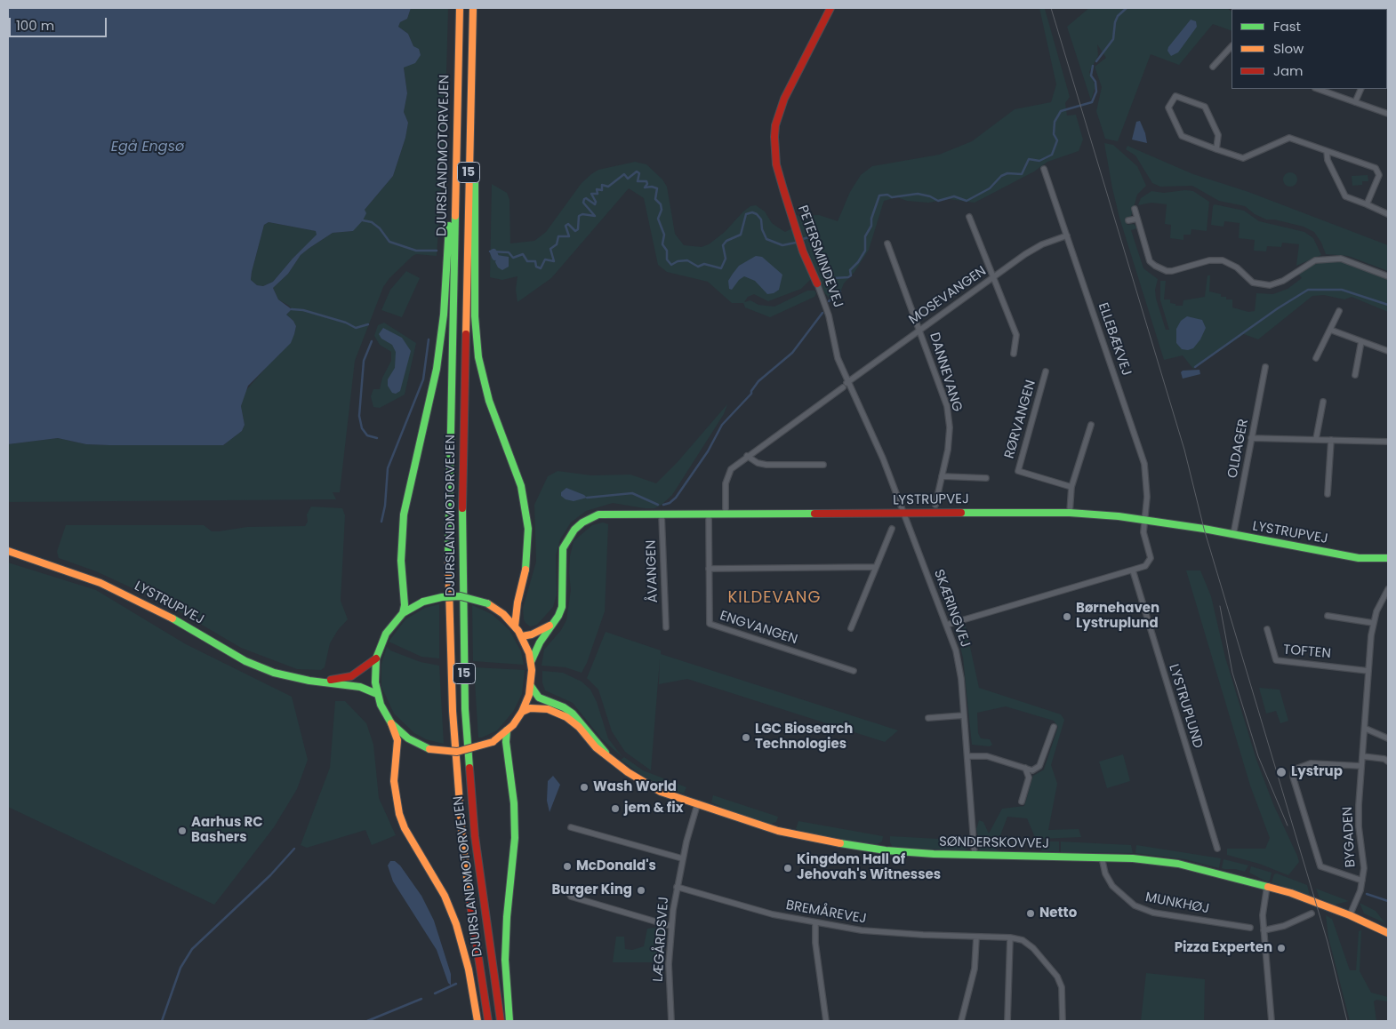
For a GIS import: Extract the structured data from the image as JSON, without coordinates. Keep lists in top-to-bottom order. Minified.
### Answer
{"streets":{"main road":["DJURSLANDMOTORVEJEN","15","PETERSMINDEVEJ","LYSTRUPVEJ","SØNDERSKOVVEJ"],"street":["MOSEVANGEN","ELLEBÆKVEJ","DANNEVANG","RØRVANGEN","OLDAGER","ÅVANGEN","SKÆRINGVEJ","ENGVANGEN","TOFTEN","LYSTRUPLUND","BYGADEN","MUNKHØJ","BREMÅREVEJ","LÆGÅRDSVEJ"]},"crossings":[["PETERSMINDEVEJ","MOSEVANGEN"],["PETERSMINDEVEJ","LYSTRUPVEJ"],["PETERSMINDEVEJ","SKÆRINGVEJ"],["MOSEVANGEN","ELLEBÆKVEJ"],["MOSEVANGEN","DANNEVANG"],["MOSEVANGEN","LYSTRUPVEJ"],["ELLEBÆKVEJ","LYSTRUPVEJ"],["OLDAGER","LYSTRUPVEJ"],["LYSTRUPVEJ","ÅVANGEN"],["LYSTRUPVEJ","SKÆRINGVEJ"],["LYSTRUPVEJ","ENGVANGEN"],["LYSTRUPVEJ","SØNDERSKOVVEJ"],["SKÆRINGVEJ","SØNDERSKOVVEJ"],["TOFTEN","BYGADEN"],["BYGADEN","SØNDERSKOVVEJ"],["SØNDERSKOVVEJ","MUNKHØJ"],["SØNDERSKOVVEJ","LÆGÅRDSVEJ"],["BREMÅREVEJ","LÆGÅRDSVEJ"]],"districts":["KILDEVANG"],"water":["Egå Engsø"],"places":["Børnehaven Lystruplund","LGC Biosearch Technologies","Lystrup","Wash World","jem & fix","Aarhus RC Bashers","McDonald's","Kingdom Hall of Jehovah's Witnesses","Burger King","Netto","Pizza Experten"],"legend":["Fast","Slow","Jam"],"scale_bar":"100 m"}
